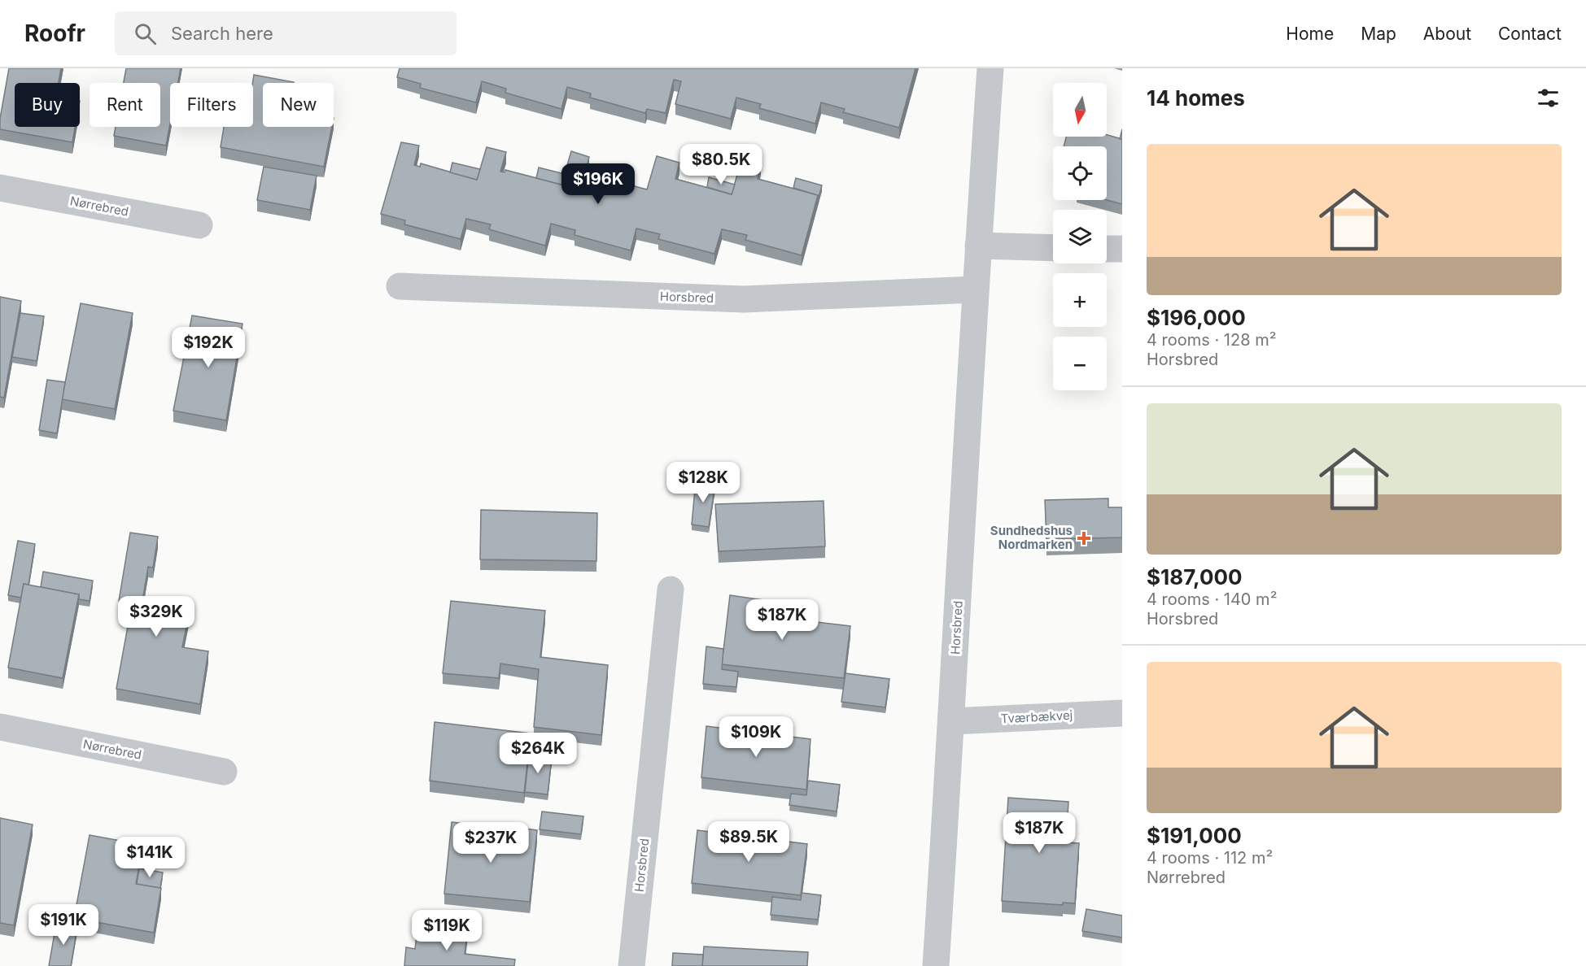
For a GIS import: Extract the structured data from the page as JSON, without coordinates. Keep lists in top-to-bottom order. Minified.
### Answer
{"streets":{"street":["Nørrebred","Horsbred","Tværbækvej"]},"crossings":[["Horsbred","Tværbækvej"]],"places":{"health":["Sundhedshus Nordmarken"]},"north":"bottom","page":{"header":"Roofr","search":"Search here","nav":["Home","Map","About","Contact"],"heading":"14 homes","map_buttons":["+","−"],"chip":["Buy","Rent","Filters","New"],"list":[{"name":"$196,000","note":"4 rooms · 128 m² · Horsbred"},{"name":"$187,000","note":"4 rooms · 140 m² · Horsbred"},{"name":"$191,000","note":"4 rooms · 112 m² · Nørrebred"}],"price":["$80.5K","$196K","$192K","$128K","$329K","$187K","$109K","$264K","$187K","$89.5K","$237K","$141K","$191K","$119K"]}}
